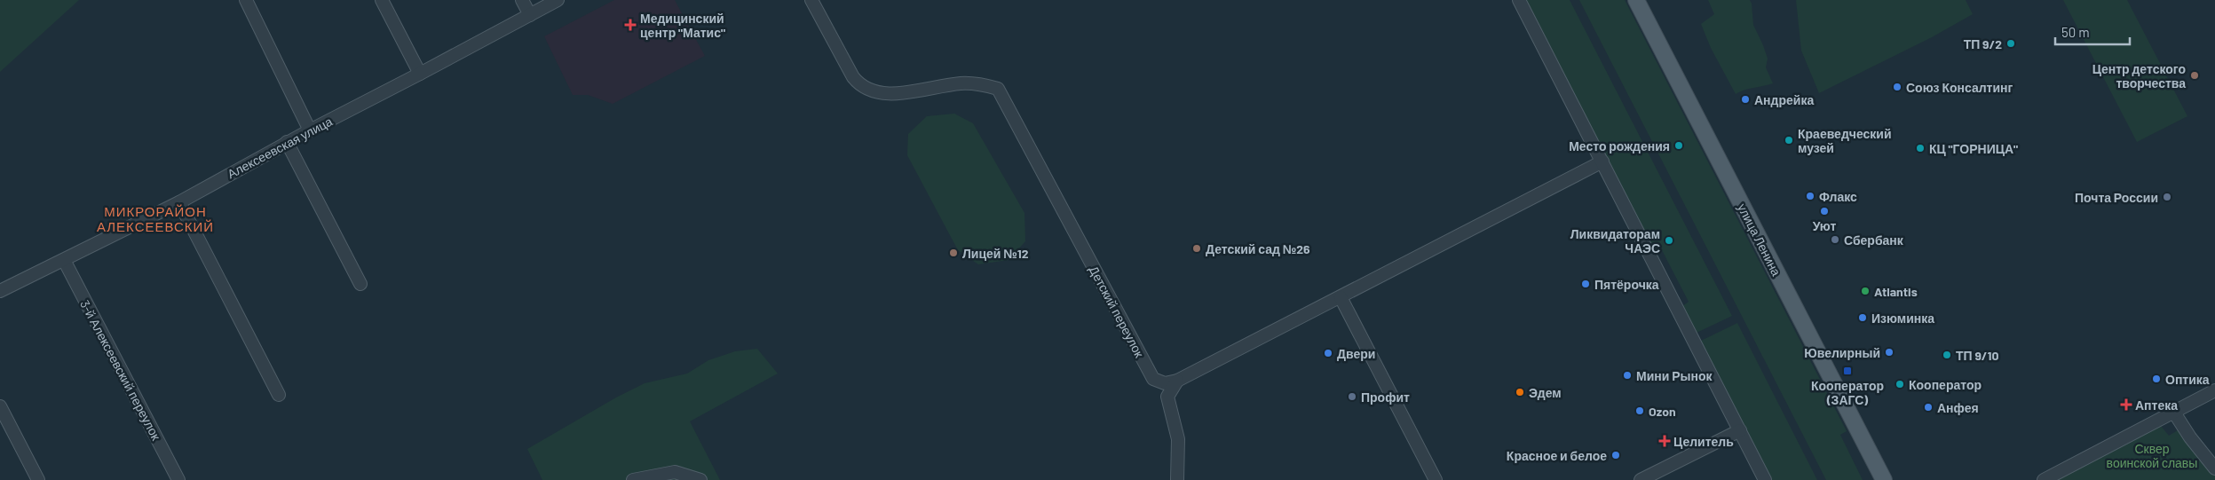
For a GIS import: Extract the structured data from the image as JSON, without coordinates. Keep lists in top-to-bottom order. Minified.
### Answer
{"streets":{"main road":["улица Ленина"],"street":["Алексеевская улица","Детский переулок","3-й Алексеевский переулок"]},"crossings":[["Алексеевская улица","3-й Алексеевский переулок"]],"districts":["МИКРОРАЙОН АЛЕКСЕЕВСКИЙ"],"parks":["Сквер воинской славы"],"places":{"health":["Медицинский центр \"Матис\"","Аптека","Целитель"],"other":["ТП 9/2","Центр детского творчества","Союз Консалтинг","Андрейка","Краеведческий музей","Место рождения","КЦ \"ГОРНИЦА\"","Флакс","Почта России","Уют","Сбербанк","Ликвидаторам ЧАЭС","Детский сад №26","Лицей №12","Пятёрочка","Atlantis","Изюминка","Ювелирный","Двери","ТП 9/10","Мини Рынок","Оптика","Кооператор","Эдем","Профит","Анфея","Ozon","Красное и белое"],"transit":["Кооператор (ЗАГС)"]},"scale_bar":"50 m"}
